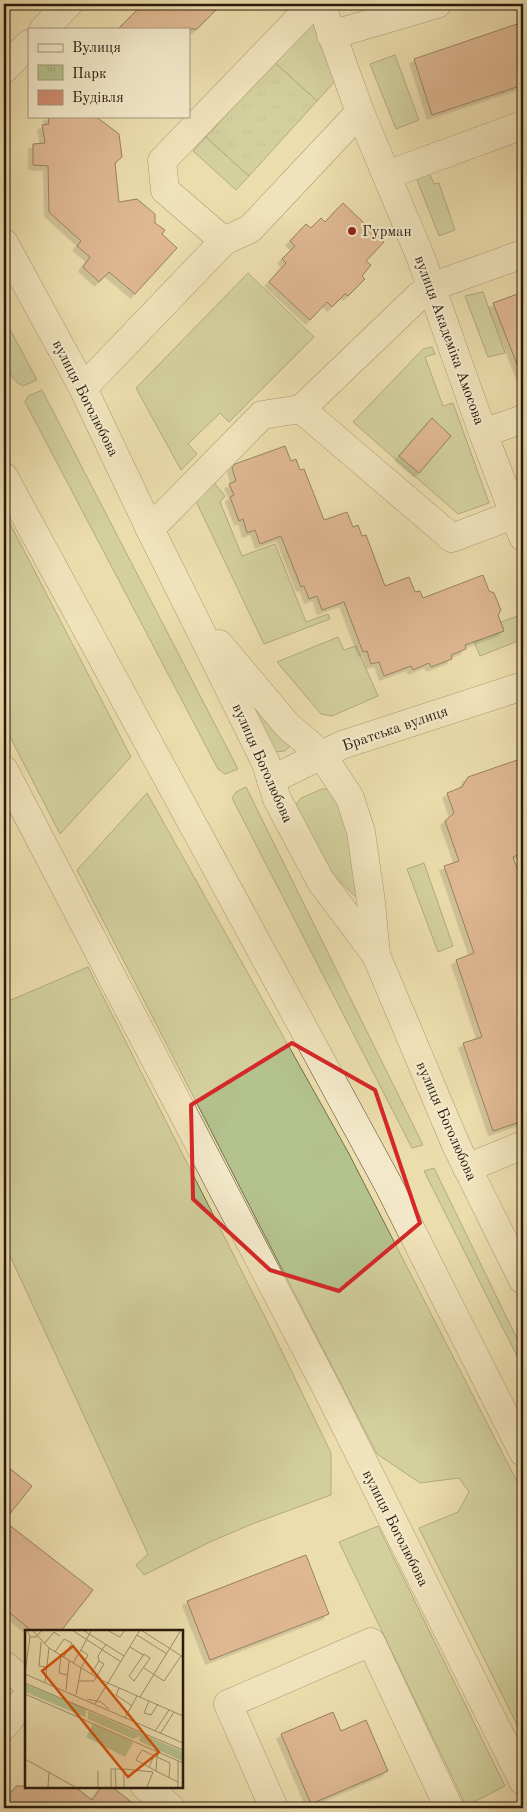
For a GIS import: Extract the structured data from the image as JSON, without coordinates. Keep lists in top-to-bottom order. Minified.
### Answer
{"streets":{"street":["вулиця Академіка Амосова","вулиця Боголюбова","Братська вулиця"]},"crossings":[["вулиця Боголюбова","Братська вулиця"]],"places":["Гурман"],"legend":["Вулиця","Парк","Будівля"]}
